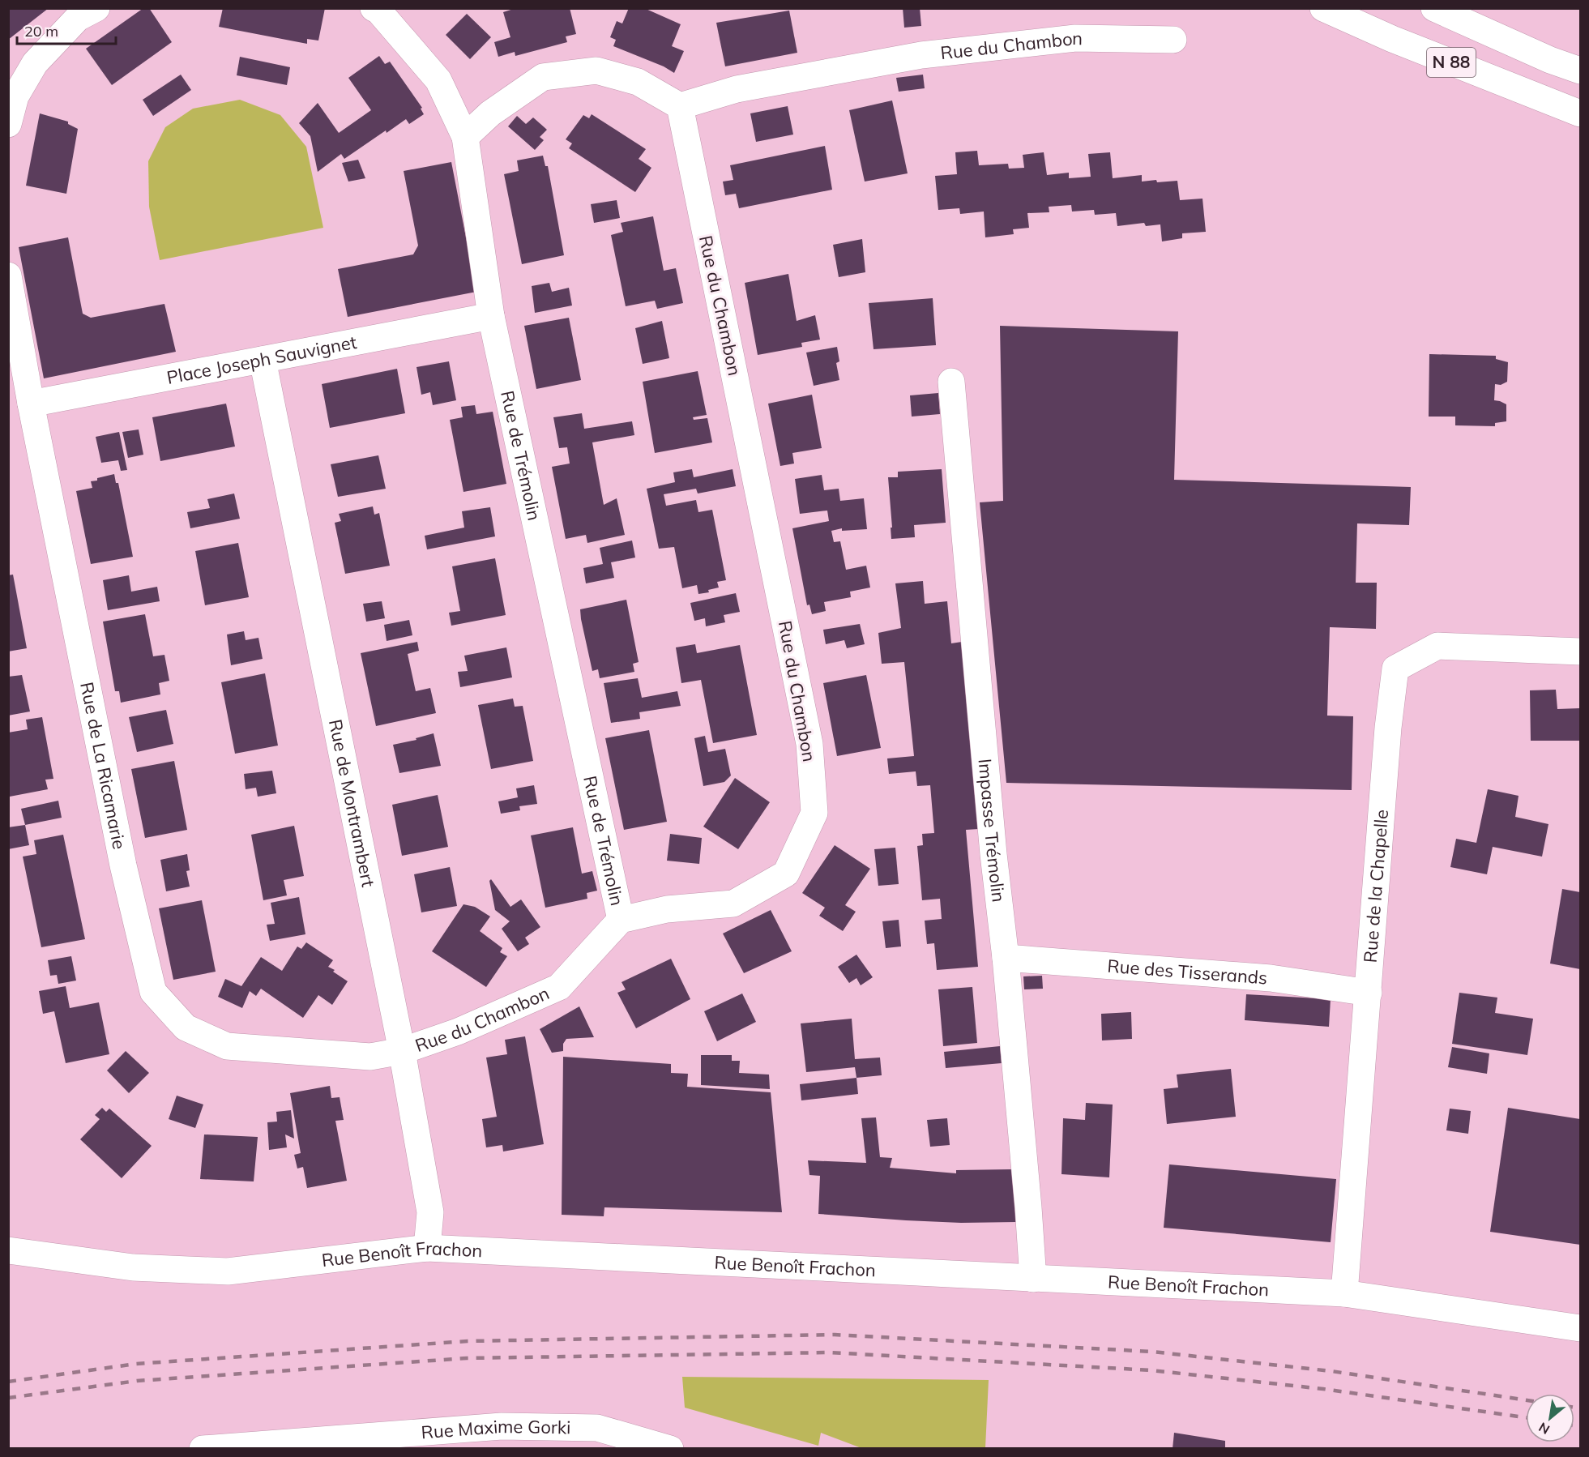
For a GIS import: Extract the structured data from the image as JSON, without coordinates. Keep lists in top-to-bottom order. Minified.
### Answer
{"streets":{"main road":["Rue du Chambon","N 88","Place Joseph Sauvignet","Rue de Trémolin","Rue de La Ricamarie","Rue de Montrambert","Impasse Trémolin","Rue de la Chapelle","Rue des Tisserands","Rue Benoît Frachon","Rue Maxime Gorki"]},"crossings":[["Rue du Chambon","Rue de Trémolin"],["Rue du Chambon","Rue de La Ricamarie"],["Rue du Chambon","Rue de Montrambert"],["Place Joseph Sauvignet","Rue de Trémolin"],["Place Joseph Sauvignet","Rue de La Ricamarie"],["Place Joseph Sauvignet","Rue de Montrambert"],["Rue de La Ricamarie","Rue de Montrambert"],["Rue de Montrambert","Rue Benoît Frachon"],["Impasse Trémolin","Rue des Tisserands"],["Impasse Trémolin","Rue Benoît Frachon"],["Rue de la Chapelle","Rue des Tisserands"],["Rue de la Chapelle","Rue Benoît Frachon"]],"scale_bar":"20 m","north":"bottom left"}
